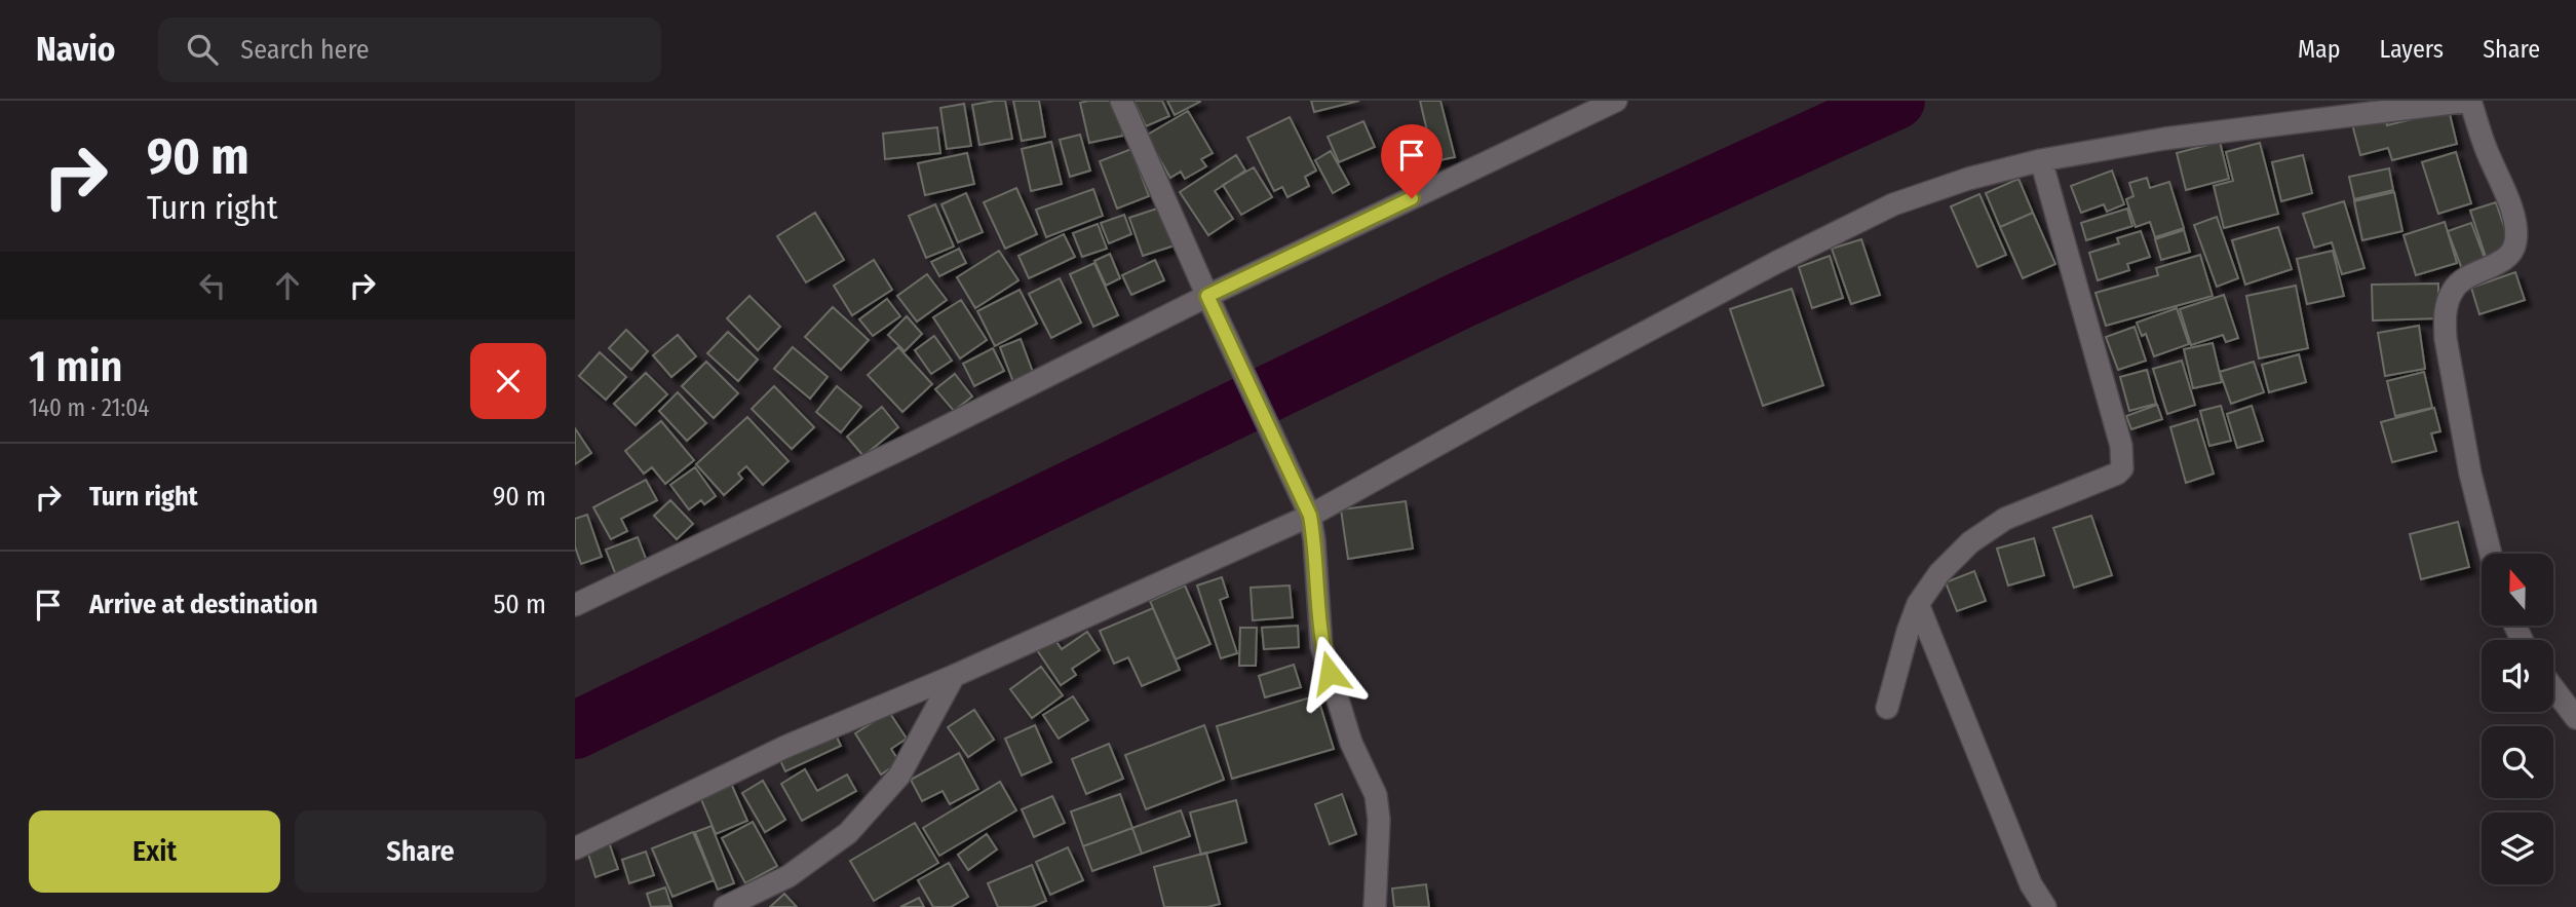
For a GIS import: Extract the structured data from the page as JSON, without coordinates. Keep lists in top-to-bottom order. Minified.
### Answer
{"north":"top","page":{"header":"Navio","search":"Search here","nav":["Map","Layers","Share"],"turn":["90 m","Turn right"],"heading":["1 min","140 m · 21:04"],"list":[{"name":"Turn right","value":"90 m"},{"name":"Arrive at destination","value":"50 m"}],"buttons":["Exit","Share"]}}
